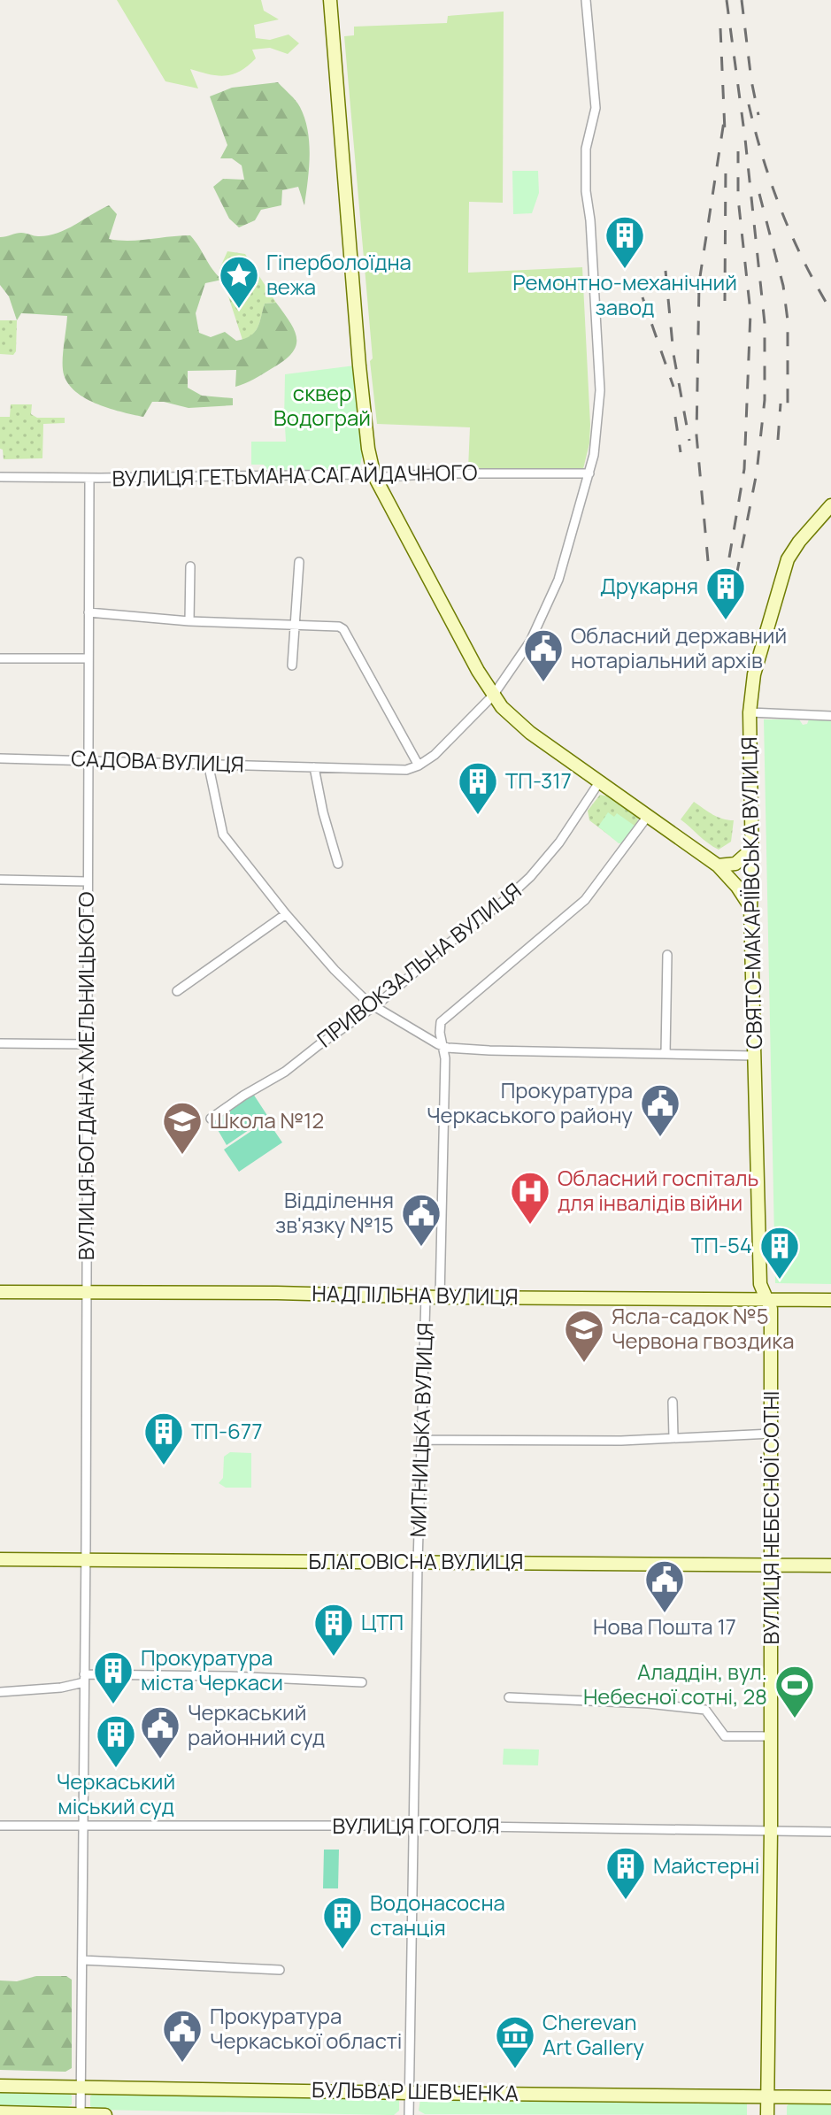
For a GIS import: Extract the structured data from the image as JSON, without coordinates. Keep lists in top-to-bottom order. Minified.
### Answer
{"streets":{"main road":["СВЯТО-МАКАРІЇВСЬКА ВУЛИЦЯ","НАДПІЛЬНА ВУЛИЦЯ","ВУЛИЦЯ НЕБЕСНОЇ СОТНІ","БЛАГОВІСНА ВУЛИЦЯ","БУЛЬВАР ШЕВЧЕНКА"],"street":["ВУЛИЦЯ ГЕТЬМАНА САГАЙДАЧНОГО","САДОВА ВУЛИЦЯ","ПРИВОКЗАЛЬНА ВУЛИЦЯ","ВУЛИЦЯ БОГДАНА ХМЕЛЬНИЦЬКОГО","МИТНИЦЬКА ВУЛИЦЯ","ВУЛИЦЯ ГОГОЛЯ"]},"crossings":[["ВУЛИЦЯ ГЕТЬМАНА САГАЙДАЧНОГО","ВУЛИЦЯ БОГДАНА ХМЕЛЬНИЦЬКОГО"],["САДОВА ВУЛИЦЯ","ВУЛИЦЯ БОГДАНА ХМЕЛЬНИЦЬКОГО"],["СВЯТО-МАКАРІЇВСЬКА ВУЛИЦЯ","НАДПІЛЬНА ВУЛИЦЯ"],["СВЯТО-МАКАРІЇВСЬКА ВУЛИЦЯ","ВУЛИЦЯ НЕБЕСНОЇ СОТНІ"],["ВУЛИЦЯ БОГДАНА ХМЕЛЬНИЦЬКОГО","НАДПІЛЬНА ВУЛИЦЯ"],["ВУЛИЦЯ БОГДАНА ХМЕЛЬНИЦЬКОГО","БЛАГОВІСНА ВУЛИЦЯ"],["ВУЛИЦЯ БОГДАНА ХМЕЛЬНИЦЬКОГО","ВУЛИЦЯ ГОГОЛЯ"],["ВУЛИЦЯ БОГДАНА ХМЕЛЬНИЦЬКОГО","БУЛЬВАР ШЕВЧЕНКА"],["НАДПІЛЬНА ВУЛИЦЯ","МИТНИЦЬКА ВУЛИЦЯ"],["НАДПІЛЬНА ВУЛИЦЯ","ВУЛИЦЯ НЕБЕСНОЇ СОТНІ"],["МИТНИЦЬКА ВУЛИЦЯ","БЛАГОВІСНА ВУЛИЦЯ"],["МИТНИЦЬКА ВУЛИЦЯ","ВУЛИЦЯ ГОГОЛЯ"],["МИТНИЦЬКА ВУЛИЦЯ","БУЛЬВАР ШЕВЧЕНКА"],["ВУЛИЦЯ НЕБЕСНОЇ СОТНІ","БЛАГОВІСНА ВУЛИЦЯ"],["ВУЛИЦЯ НЕБЕСНОЇ СОТНІ","ВУЛИЦЯ ГОГОЛЯ"],["ВУЛИЦЯ НЕБЕСНОЇ СОТНІ","БУЛЬВАР ШЕВЧЕНКА"]],"parks":["сквер Водограй"],"places":{"building":["Ремонтно-механічний завод","Друкарня","ТП-317","ТП-54","ТП-677","ЦТП","Прокуратура міста Черкаси","Черкаський міський суд","Майстерні","Водонасосна станція"],"place":["Гіперболоїдна вежа"],"public building":["Обласний державний нотаріальний архів","Прокуратура Черкаського району","Відділення зв'язку №15","Нова Пошта 17","Черкаський районний суд","Прокуратура Черкаської області"],"school or university":["Школа №12","Ясла-садок №5 Червона гвоздика"],"hospital":["Обласний госпіталь для інвалідів війни"],"sports":["Аладдін, вул. Небесної сотні, 28"],"museum":["Cherevan Art Gallery"]}}
